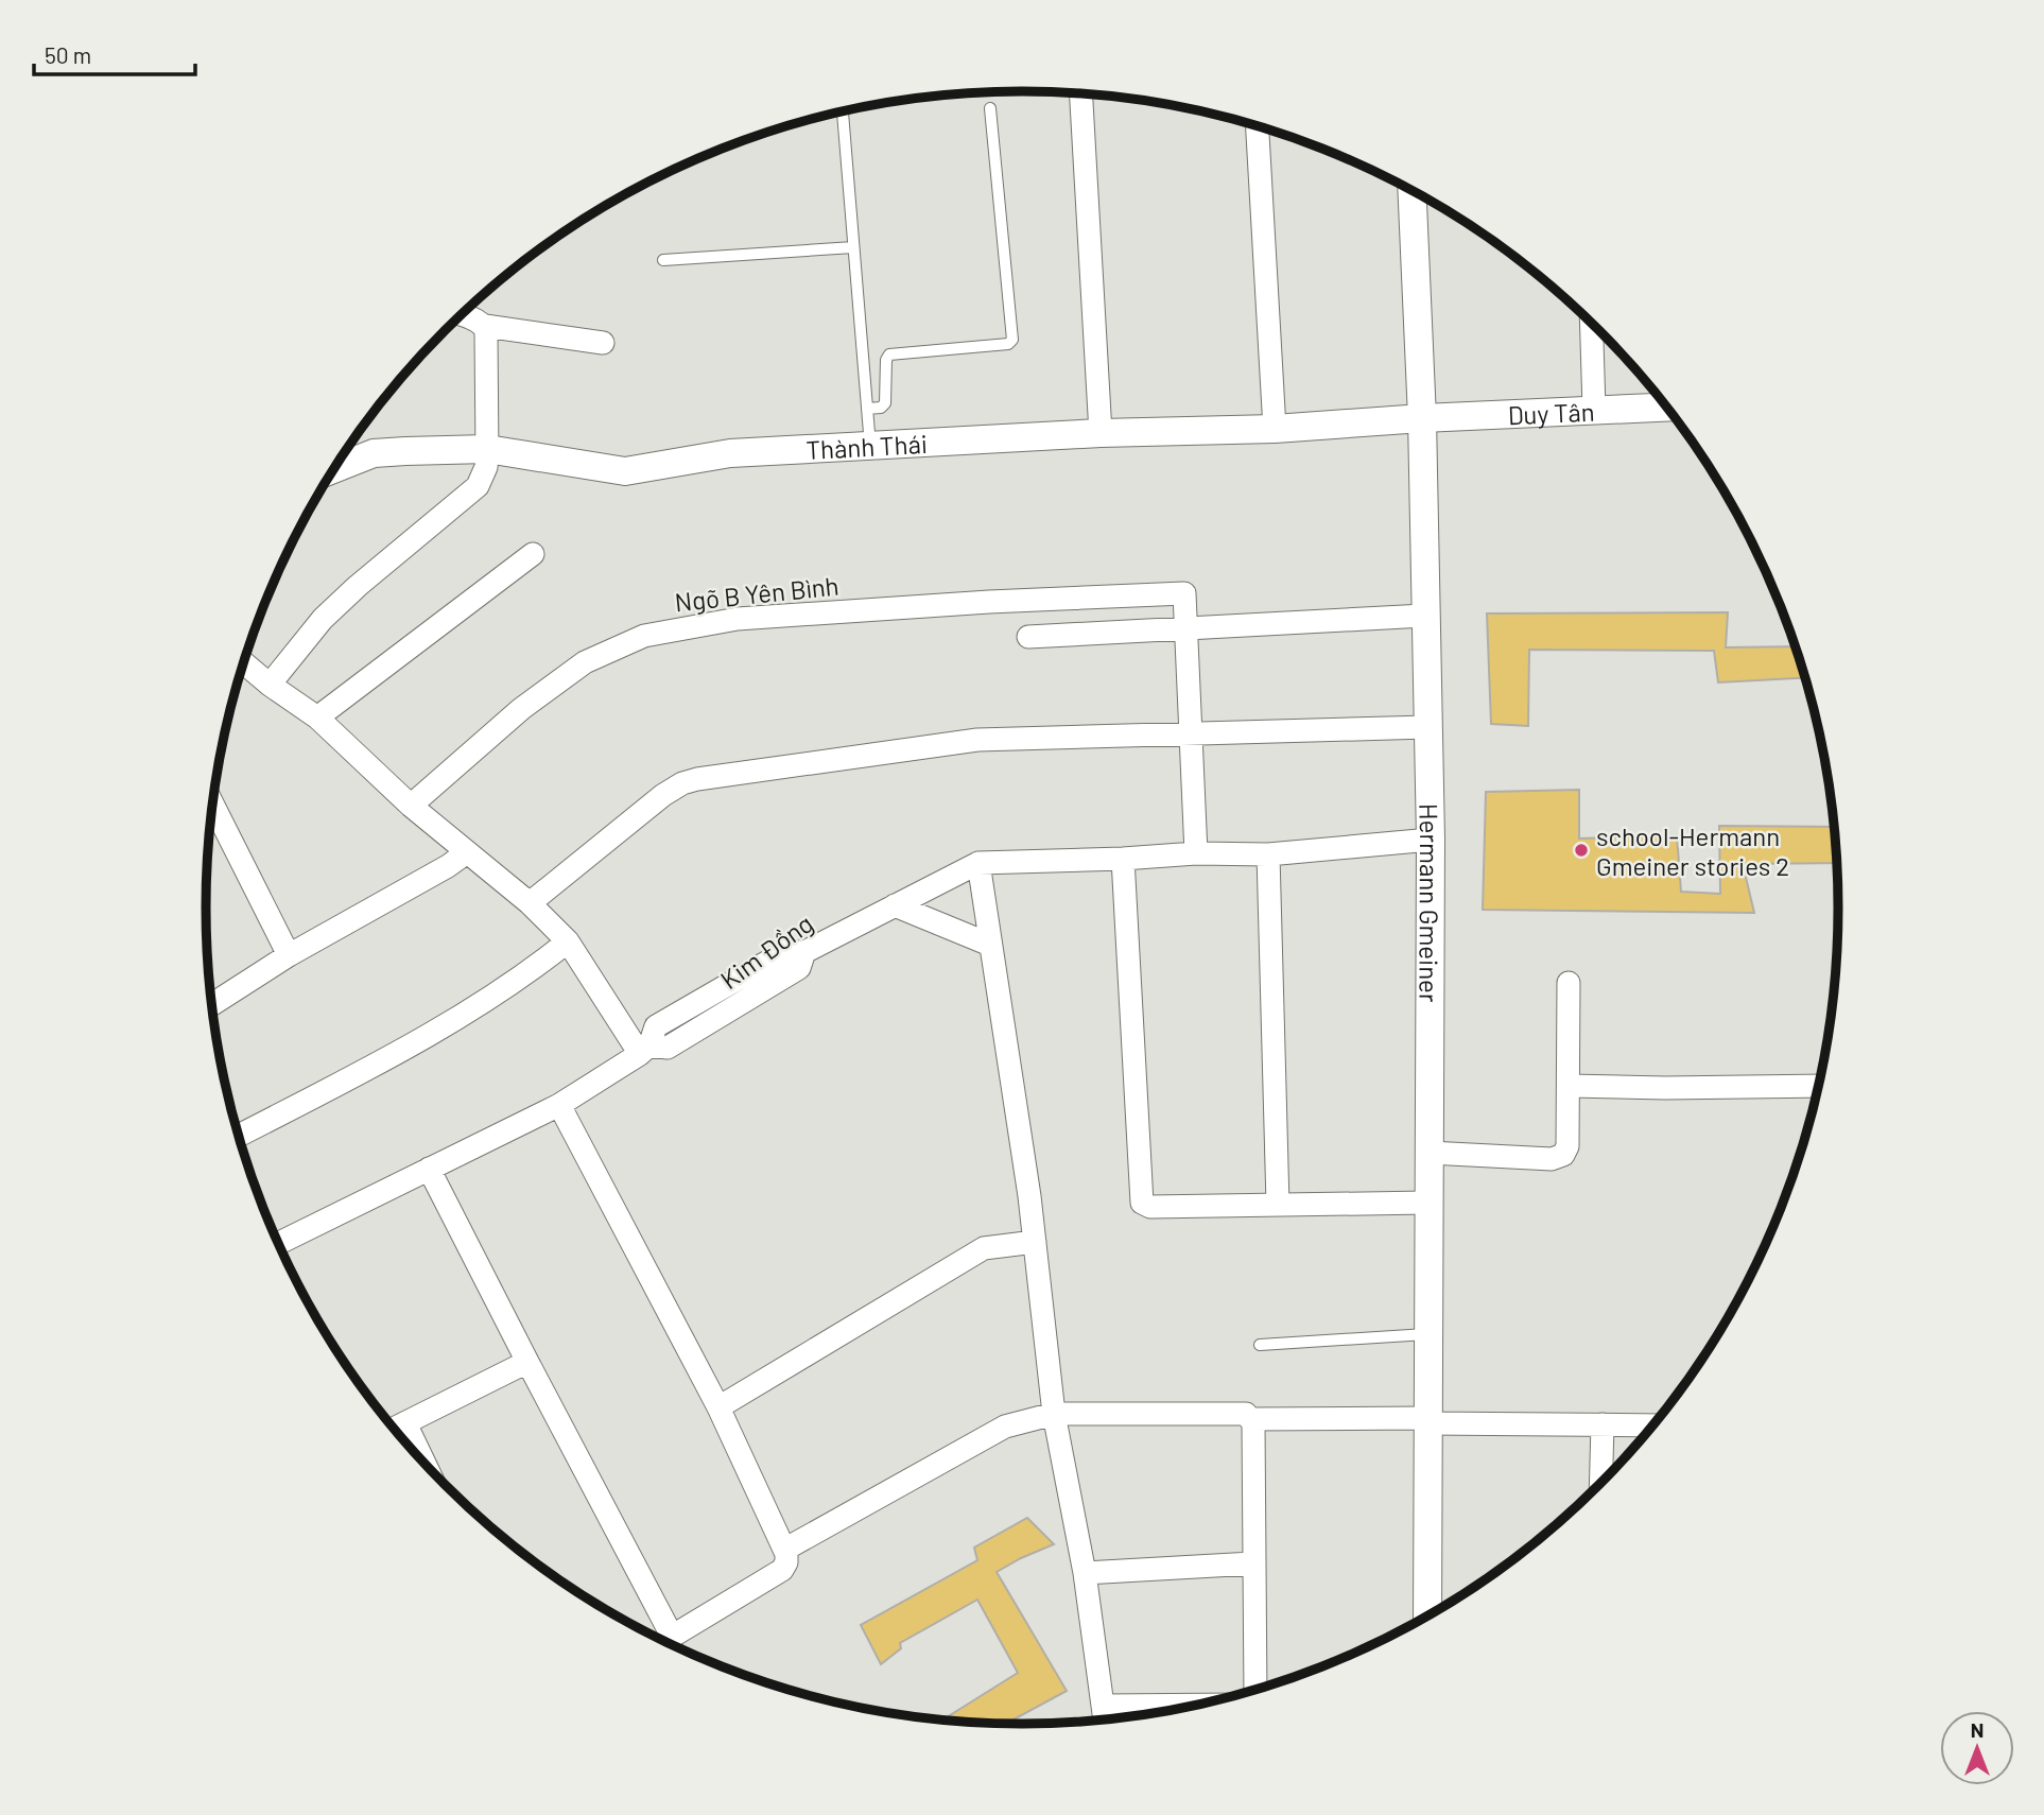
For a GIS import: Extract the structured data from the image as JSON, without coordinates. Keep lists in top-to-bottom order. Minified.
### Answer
{"streets":{"street":["Duy Tân","Thành Thái","Ngõ B Yên Bình","Hermann Gmeiner","Kim Đồng"]},"crossings":[["Duy Tân","Thành Thái"],["Duy Tân","Hermann Gmeiner"],["Thành Thái","Hermann Gmeiner"],["Hermann Gmeiner","Kim Đồng"]],"places":["school-Hermann Gmeiner stories 2"],"scale_bar":"50 m","north":"top"}
